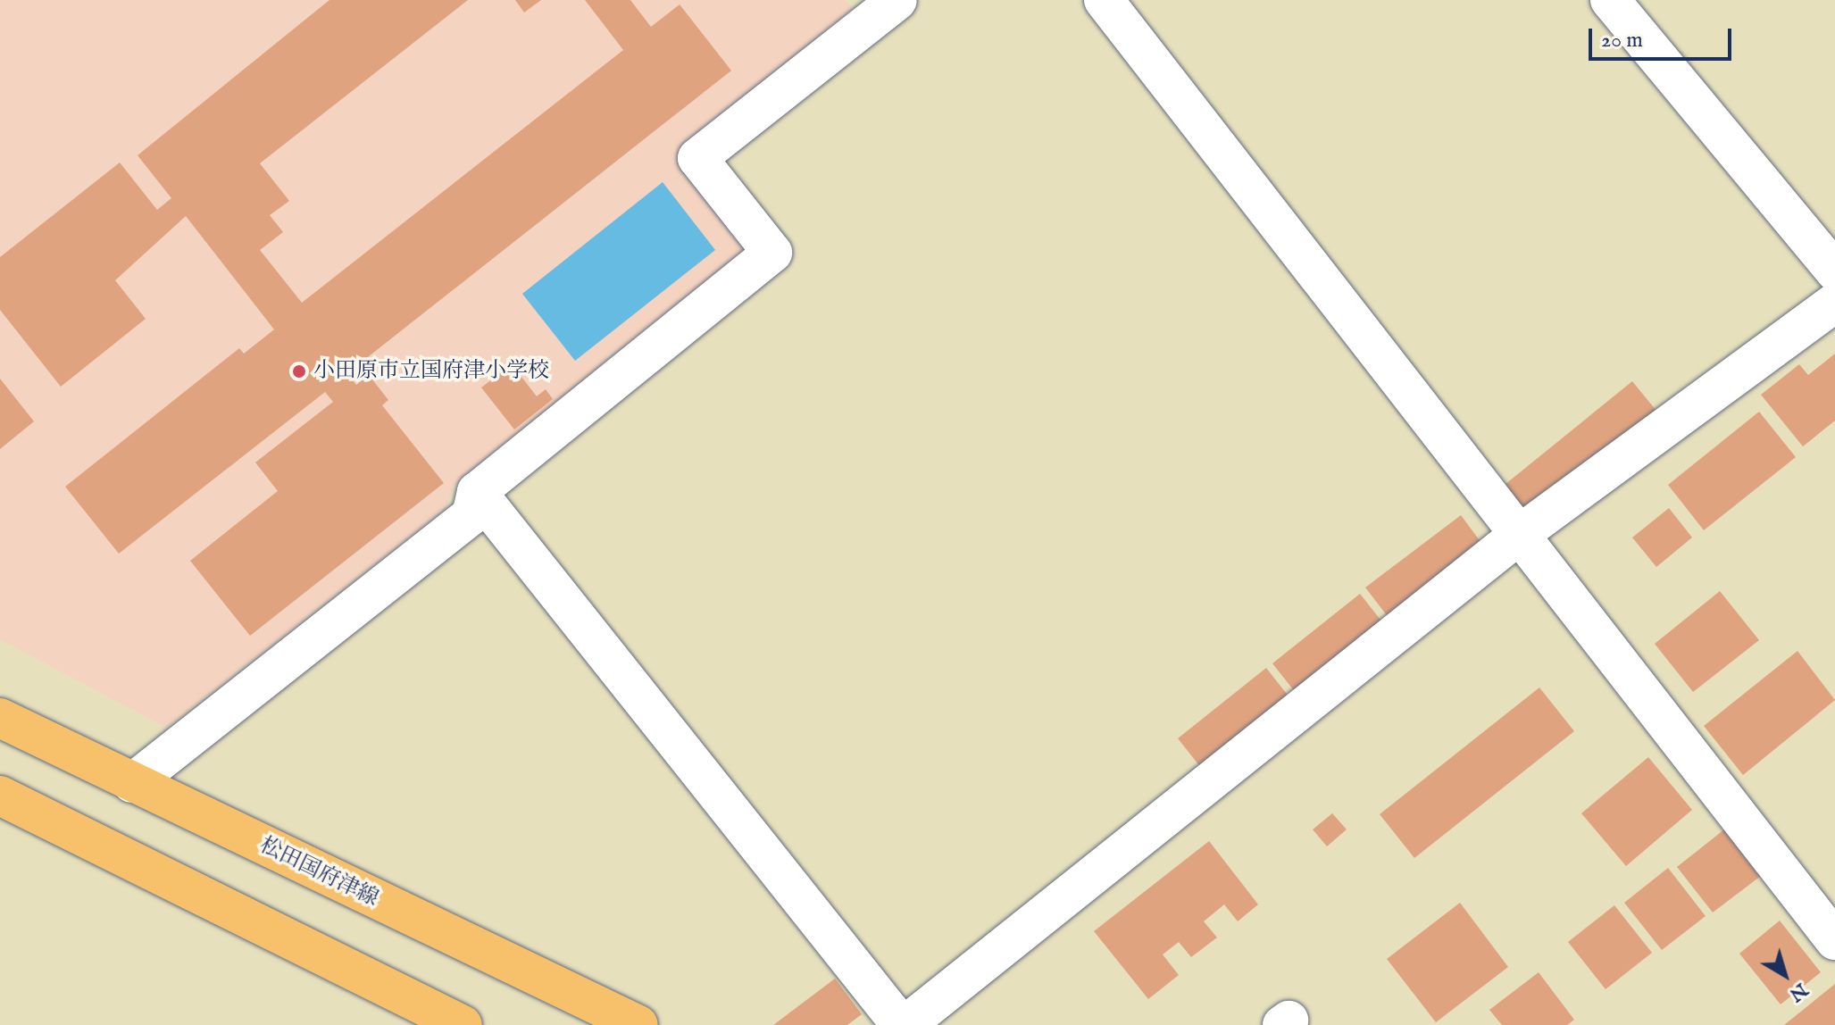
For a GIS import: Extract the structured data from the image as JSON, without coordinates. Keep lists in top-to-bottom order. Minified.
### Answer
{"streets":{"main road":["松田国府津線"]},"places":["小田原市立国府津小学校"],"scale_bar":"20 m","north":"bottom right"}
